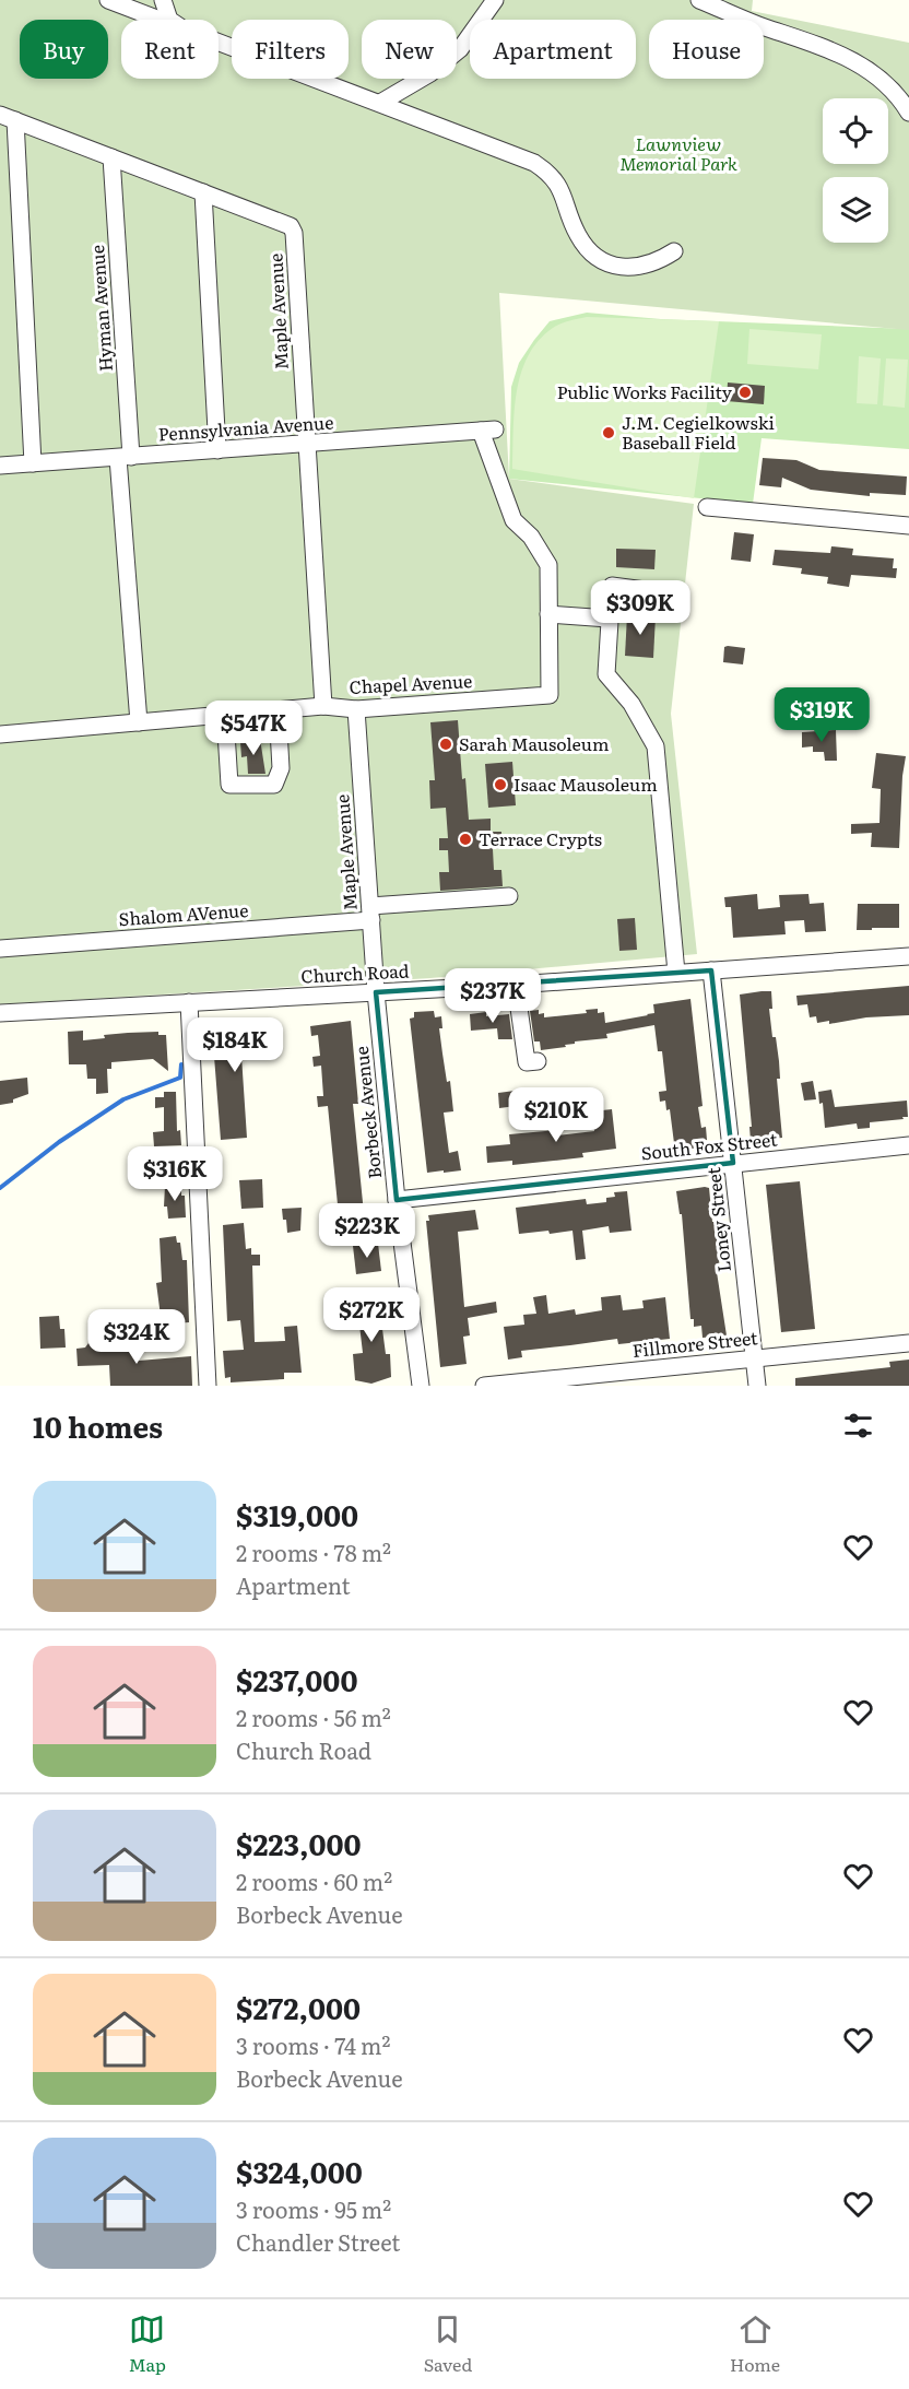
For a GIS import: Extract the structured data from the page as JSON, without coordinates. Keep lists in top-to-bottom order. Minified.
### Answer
{"streets":{"street":["Hyman Avenue","Maple Avenue","Pennsylvania Avenue","Chapel Avenue","Shalom AVenue","Church Road","Borbeck Avenue","South Fox Street","Loney Street","Fillmore Street"]},"crossings":[["Hyman Avenue","Maple Avenue"],["Hyman Avenue","Pennsylvania Avenue"],["Hyman Avenue","Chapel Avenue"],["Maple Avenue","Pennsylvania Avenue"],["Maple Avenue","Chapel Avenue"],["Maple Avenue","Shalom AVenue"],["Maple Avenue","Church Road"],["Maple Avenue","Borbeck Avenue"],["Pennsylvania Avenue","Chapel Avenue"],["Church Road","Borbeck Avenue"],["Church Road","Loney Street"],["Borbeck Avenue","South Fox Street"],["South Fox Street","Loney Street"],["Loney Street","Fillmore Street"]],"parks":["Lawnview Memorial Park"],"places":["Public Works Facility","J.M. Cegielkowski Baseball Field","Sarah Mausoleum","Isaac Mausoleum","Terrace Crypts"],"page":{"chip":["Buy","Rent","Filters","New","Apartment","House"],"price":["$309K","$319K","$547K","$237K","$184K","$210K","$316K","$223K","$272K","$324K"],"heading":"10 homes","list":[{"name":"$319,000","note":"2 rooms · 78 m² · Apartment"},{"name":"$237,000","note":"2 rooms · 56 m² · Church Road"},{"name":"$223,000","note":"2 rooms · 60 m² · Borbeck Avenue"},{"name":"$272,000","note":"3 rooms · 74 m² · Borbeck Avenue"},{"name":"$324,000","note":"3 rooms · 95 m² · Chandler Street"}],"tabs":["Map","Saved","Home"]}}
